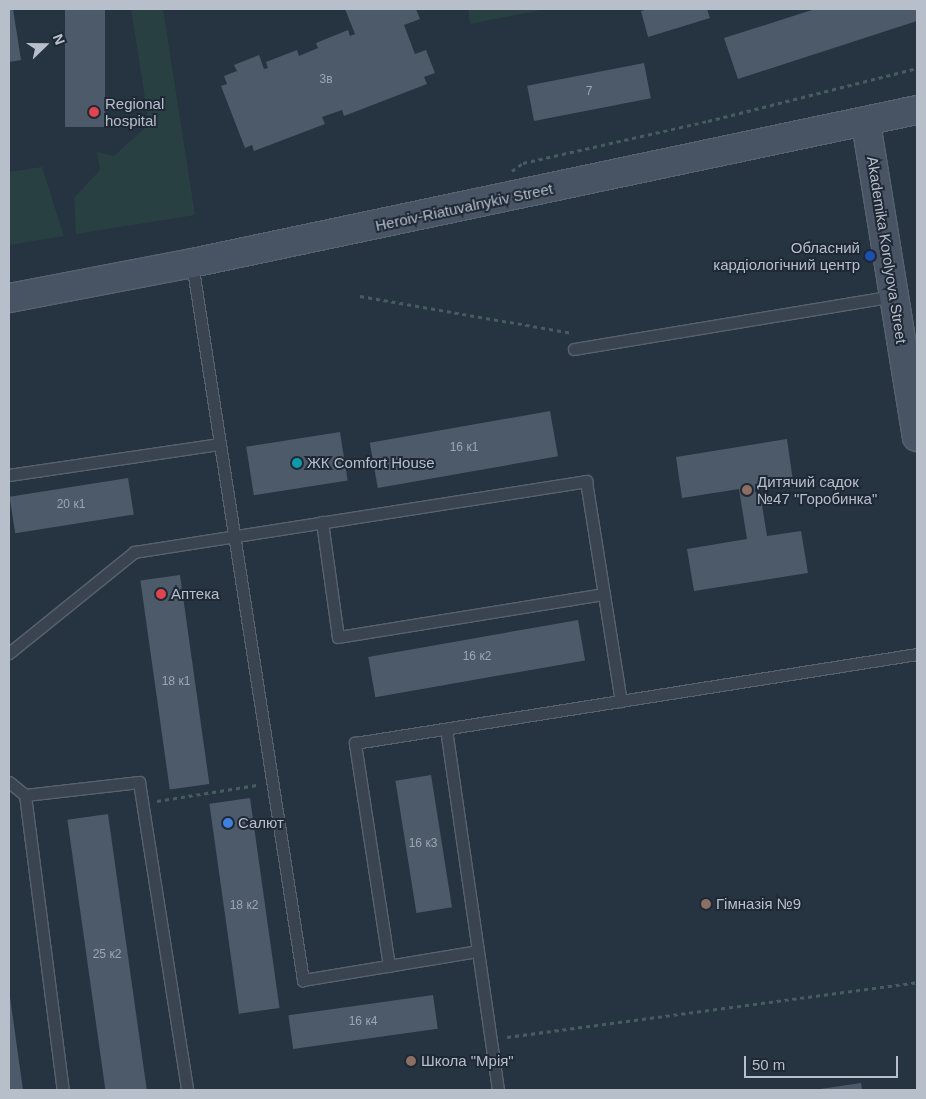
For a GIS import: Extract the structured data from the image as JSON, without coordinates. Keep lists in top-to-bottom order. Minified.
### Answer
{"streets":{"main road":["Heroiv-Riatuvalnykiv Street","Akademika Korolyova Street"]},"crossings":[["Heroiv-Riatuvalnykiv Street","Akademika Korolyova Street"]],"places":["Regional hospital","Обласний кардіологічний центр","ЖК Comfort House","Дитячий садок №47 \"Горобинка\"","Аптека","Салют","Гімназія №9","Школа \"Мрія\""],"house_numbers":["3в","7","16 к1","20 к1","16 к2","18 к1","16 к3","18 к2","25 к2","16 к4"],"scale_bar":"50 m","north":"right"}
